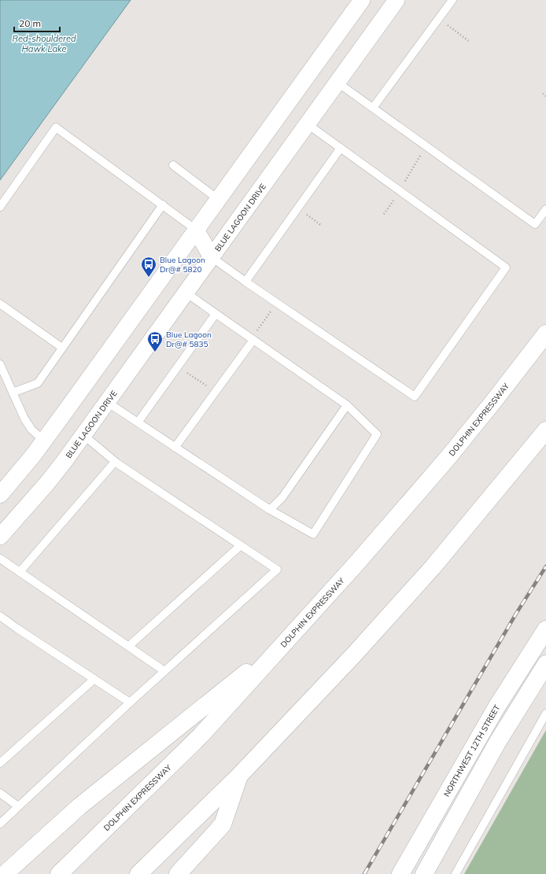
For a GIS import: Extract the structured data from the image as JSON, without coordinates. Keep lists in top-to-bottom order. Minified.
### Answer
{"streets":{"main road":["DOLPHIN EXPRESSWAY","NORTHWEST 12TH STREET"],"street":["BLUE LAGOON DRIVE"]},"water":["Red-shouldered Hawk Lake"],"places":{"bus stop":["Blue Lagoon Dr@# 5820","Blue Lagoon Dr@# 5835"]},"scale_bar":"20 m"}
